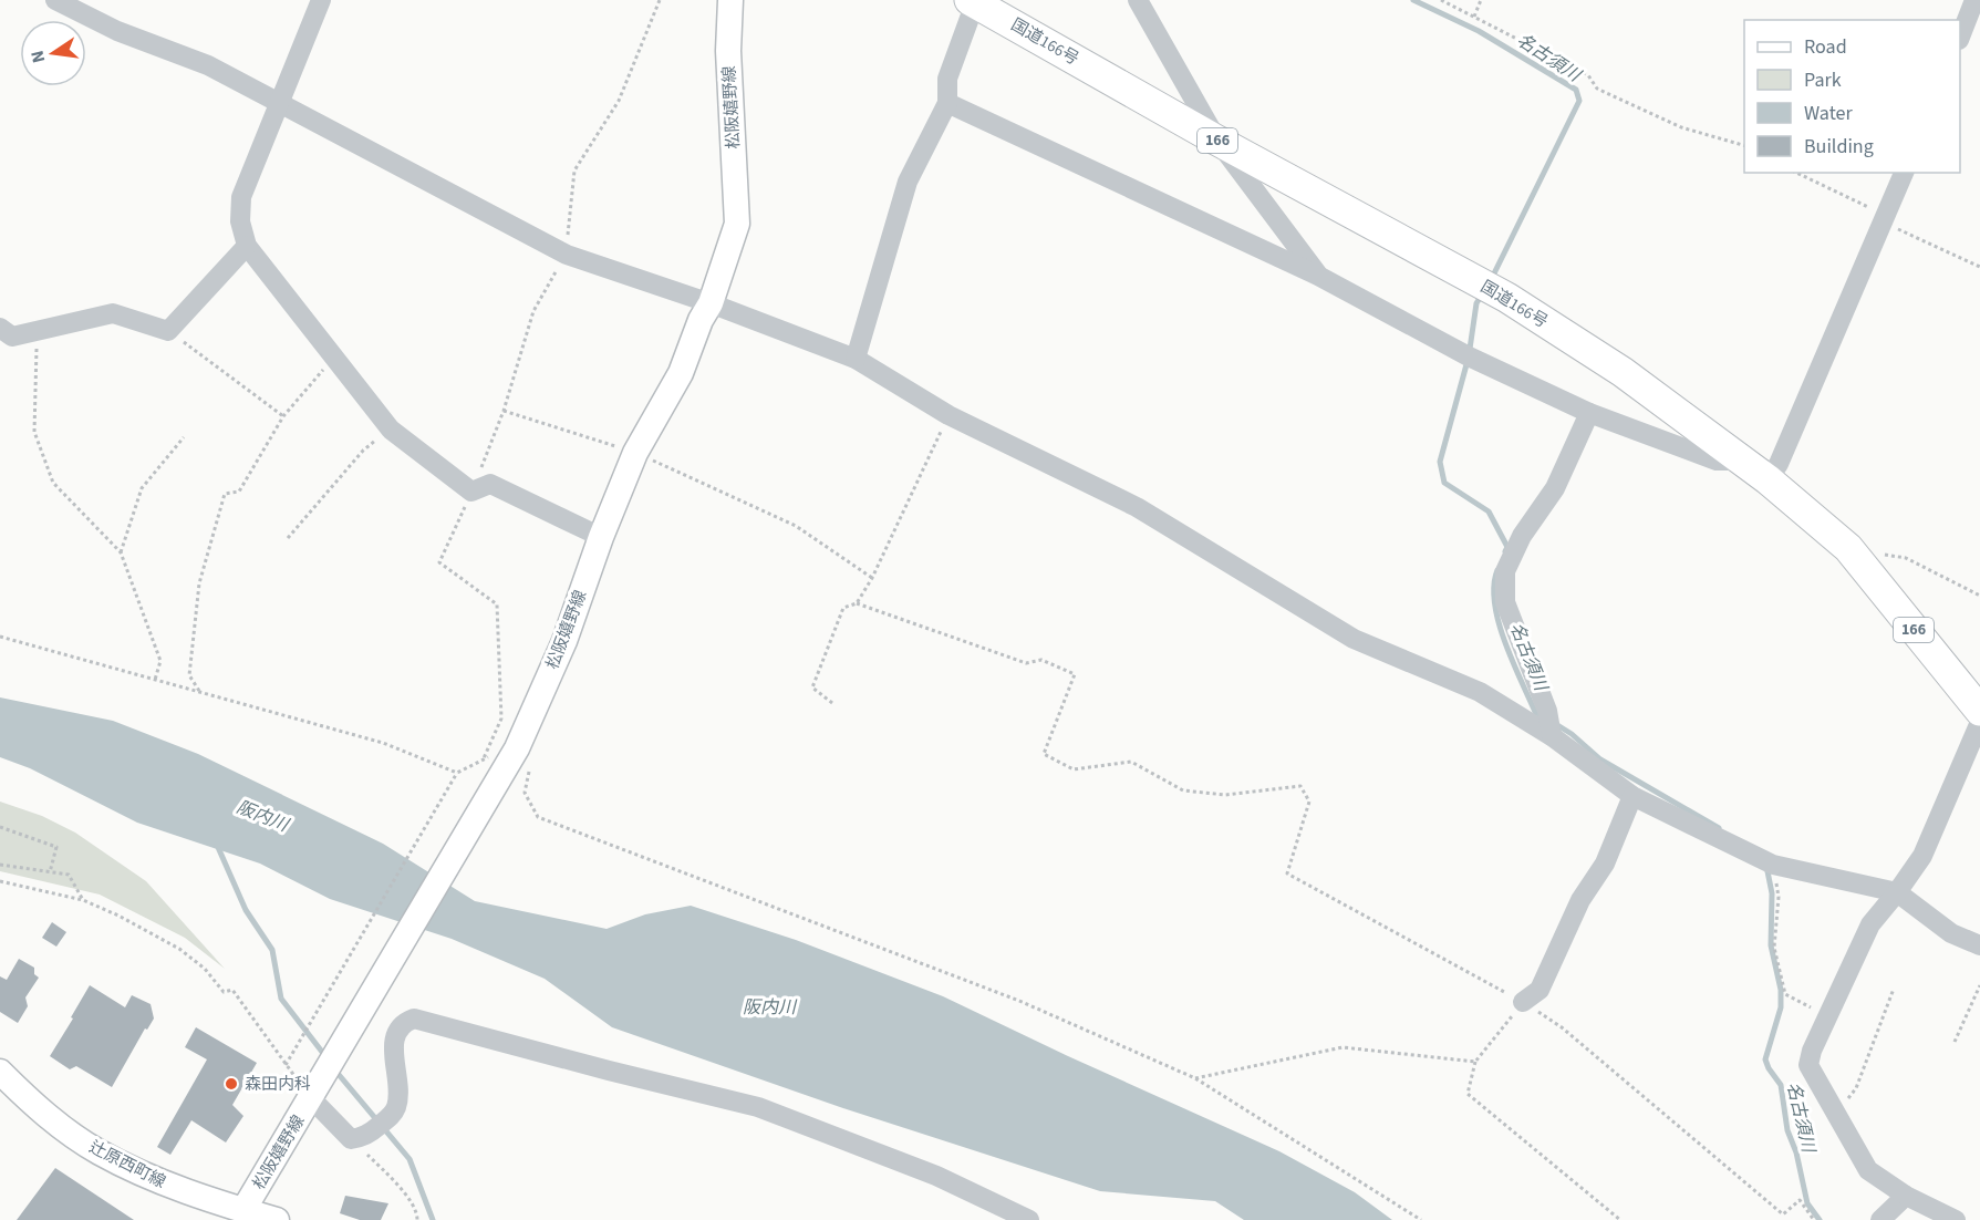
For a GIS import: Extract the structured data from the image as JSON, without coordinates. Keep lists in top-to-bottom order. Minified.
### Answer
{"streets":{"highway":["国道166号","166"],"main road":["松阪嬉野線","辻原西町線"]},"crossings":[["松阪嬉野線","辻原西町線"]],"water":["名古須川","阪内川"],"places":["森田内科"],"legend":["Road","Park","Water","Building"],"north":"left"}
